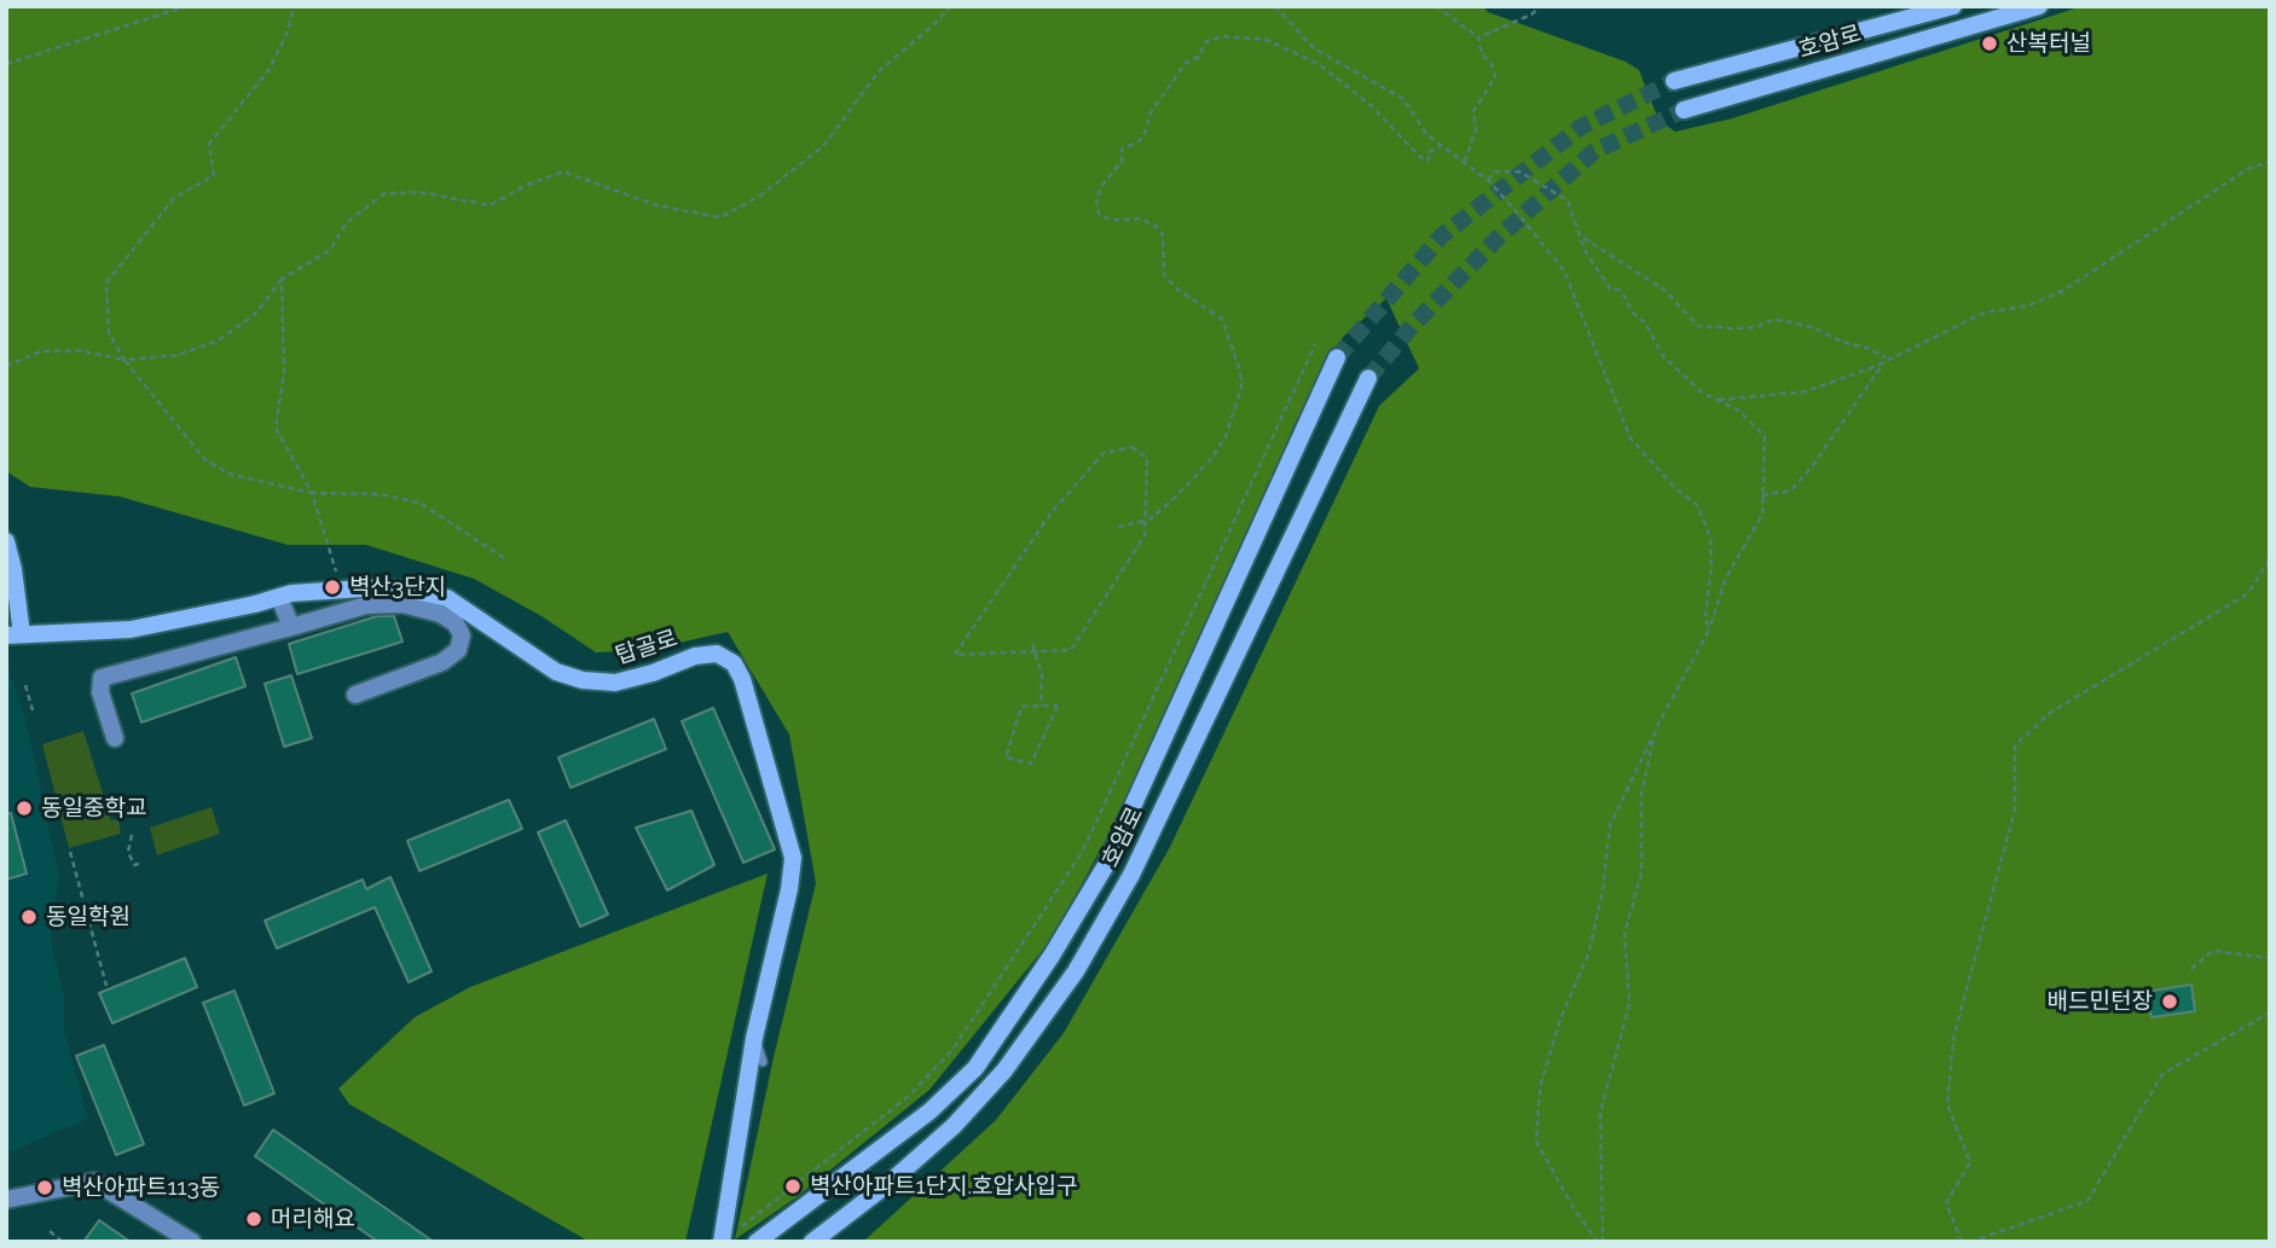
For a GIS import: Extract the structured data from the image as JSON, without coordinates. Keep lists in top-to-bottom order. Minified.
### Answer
{"streets":{"main road":["호암로","탑골로"]},"places":["산복터널","벽산3단지","동일중학교","동일학원","배드민턴장","벽산아파트1단지.호압사입구","벽산아파트113동","머리해요"]}
